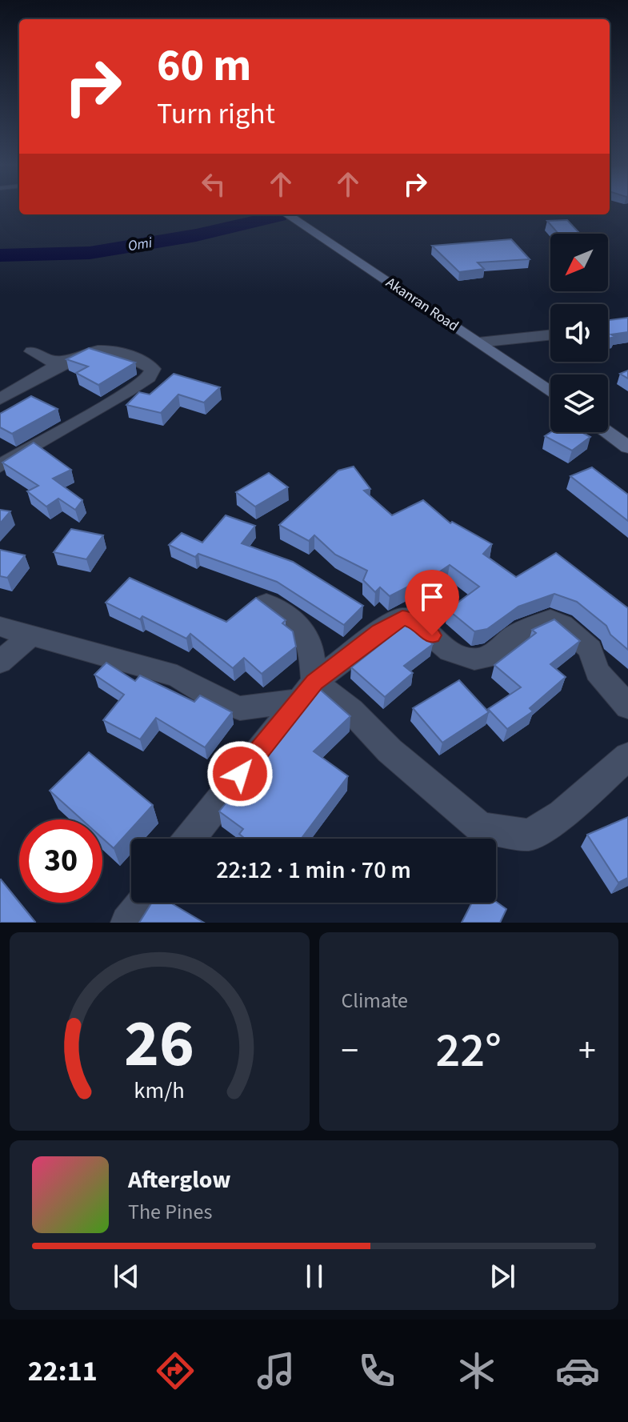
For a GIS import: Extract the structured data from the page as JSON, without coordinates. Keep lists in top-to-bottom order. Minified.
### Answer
{"streets":{"main road":["Akanran Road"]},"water":["Omi"],"north":"bottom left","page":{"turn":["60 m","Turn right"],"limit":"30","trip":"22:12 · 1 min · 70 m","tile":"Climate","heat":["−","22°","+"],"song":["Afterglow","The Pines"],"tabs":"22:11","gauge":["26","km/h"]}}
